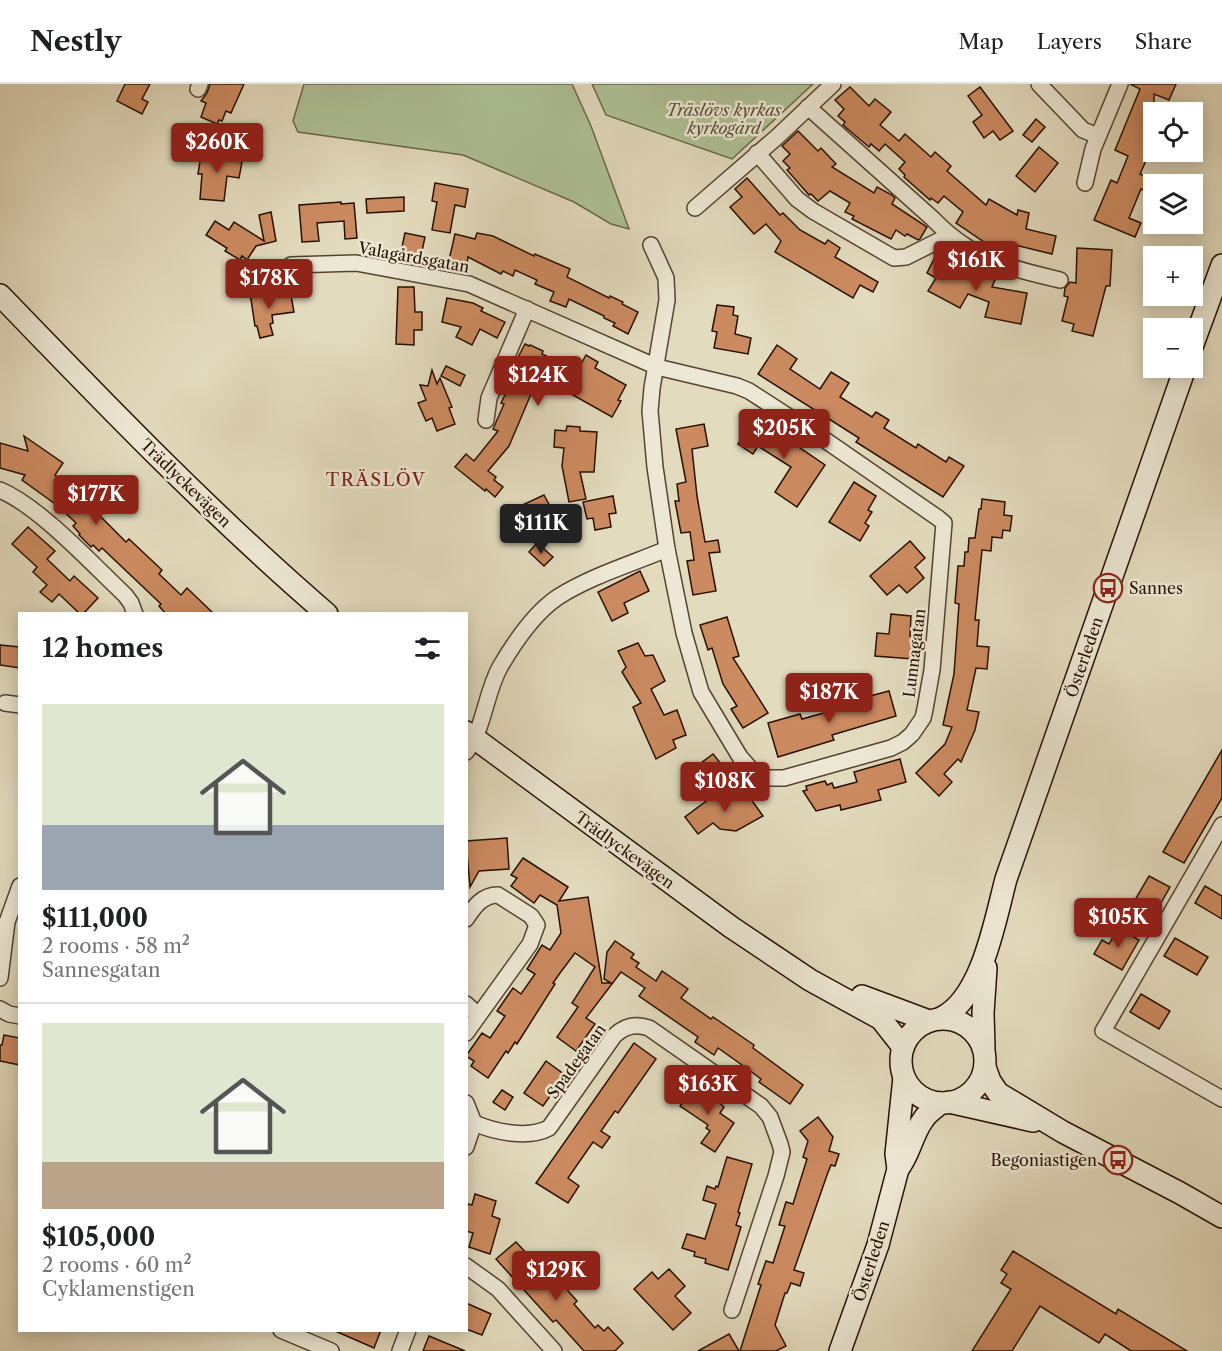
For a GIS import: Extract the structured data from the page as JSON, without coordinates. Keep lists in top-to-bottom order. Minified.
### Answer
{"streets":{"street":["Valagårdsgatan","Trädlyckevägen","Lunnagatan","Österleden","Spadegatan"]},"crossings":[["Valagårdsgatan","Lunnagatan"],["Trädlyckevägen","Österleden"]],"districts":["TRÄSLÖV"],"parks":["Träslövs kyrkas kyrkogård"],"places":{"bus stop":["Sannes","Begoniastigen"]},"page":{"header":"Nestly","nav":["Map","Layers","Share"],"map_buttons":["+","−"],"price":["$260K","$161K","$178K","$124K","$205K","$177K","$111K","$187K","$108K","$105K","$163K","$129K"],"heading":"12 homes","list":[{"name":"$111,000","note":"2 rooms · 58 m² · Sannesgatan"},{"name":"$105,000","note":"2 rooms · 60 m² · Cyklamenstigen"}]}}
